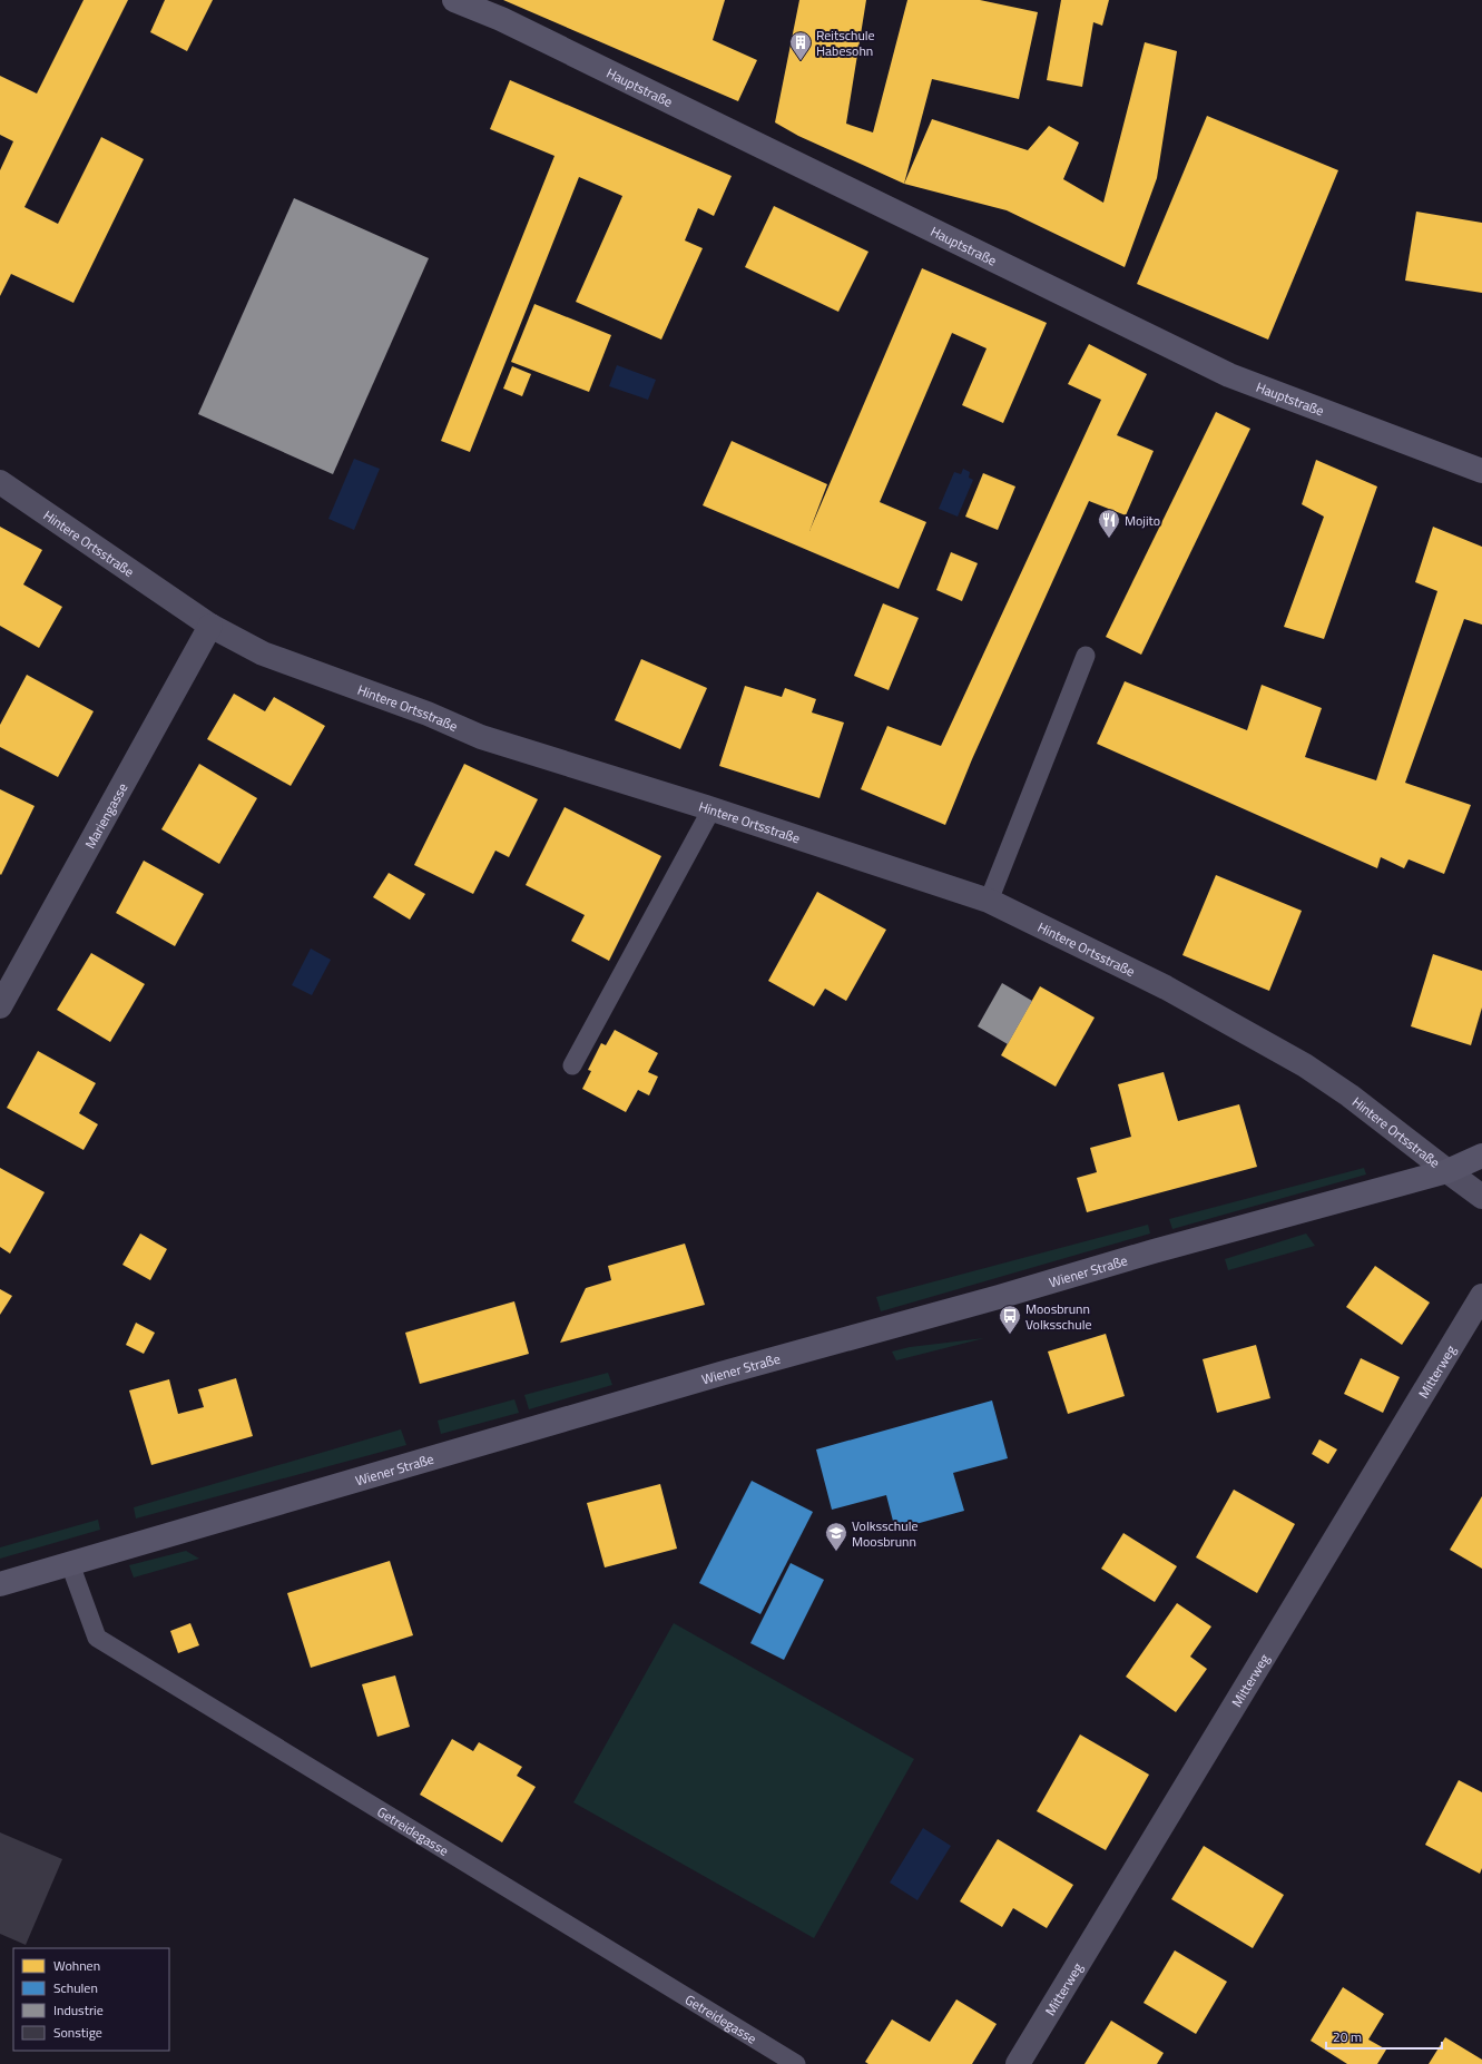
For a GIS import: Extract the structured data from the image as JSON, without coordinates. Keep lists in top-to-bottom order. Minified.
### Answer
{"streets":{"main road":["Hauptstraße","Wiener Straße"],"street":["Hintere Ortsstraße","Mariengasse","Mitterweg"],"lane":["Getreidegasse"]},"crossings":[["Hintere Ortsstraße","Mariengasse"],["Hintere Ortsstraße","Wiener Straße"],["Wiener Straße","Getreidegasse"]],"places":{"building":["Reitschule Habesohn"],"restaurant":["Mojito"],"bus stop":["Moosbrunn Volksschule"],"school or university":["Volksschule Moosbrunn"]},"legend":["Wohnen","Schulen","Industrie","Sonstige"],"scale_bar":"20 m"}
